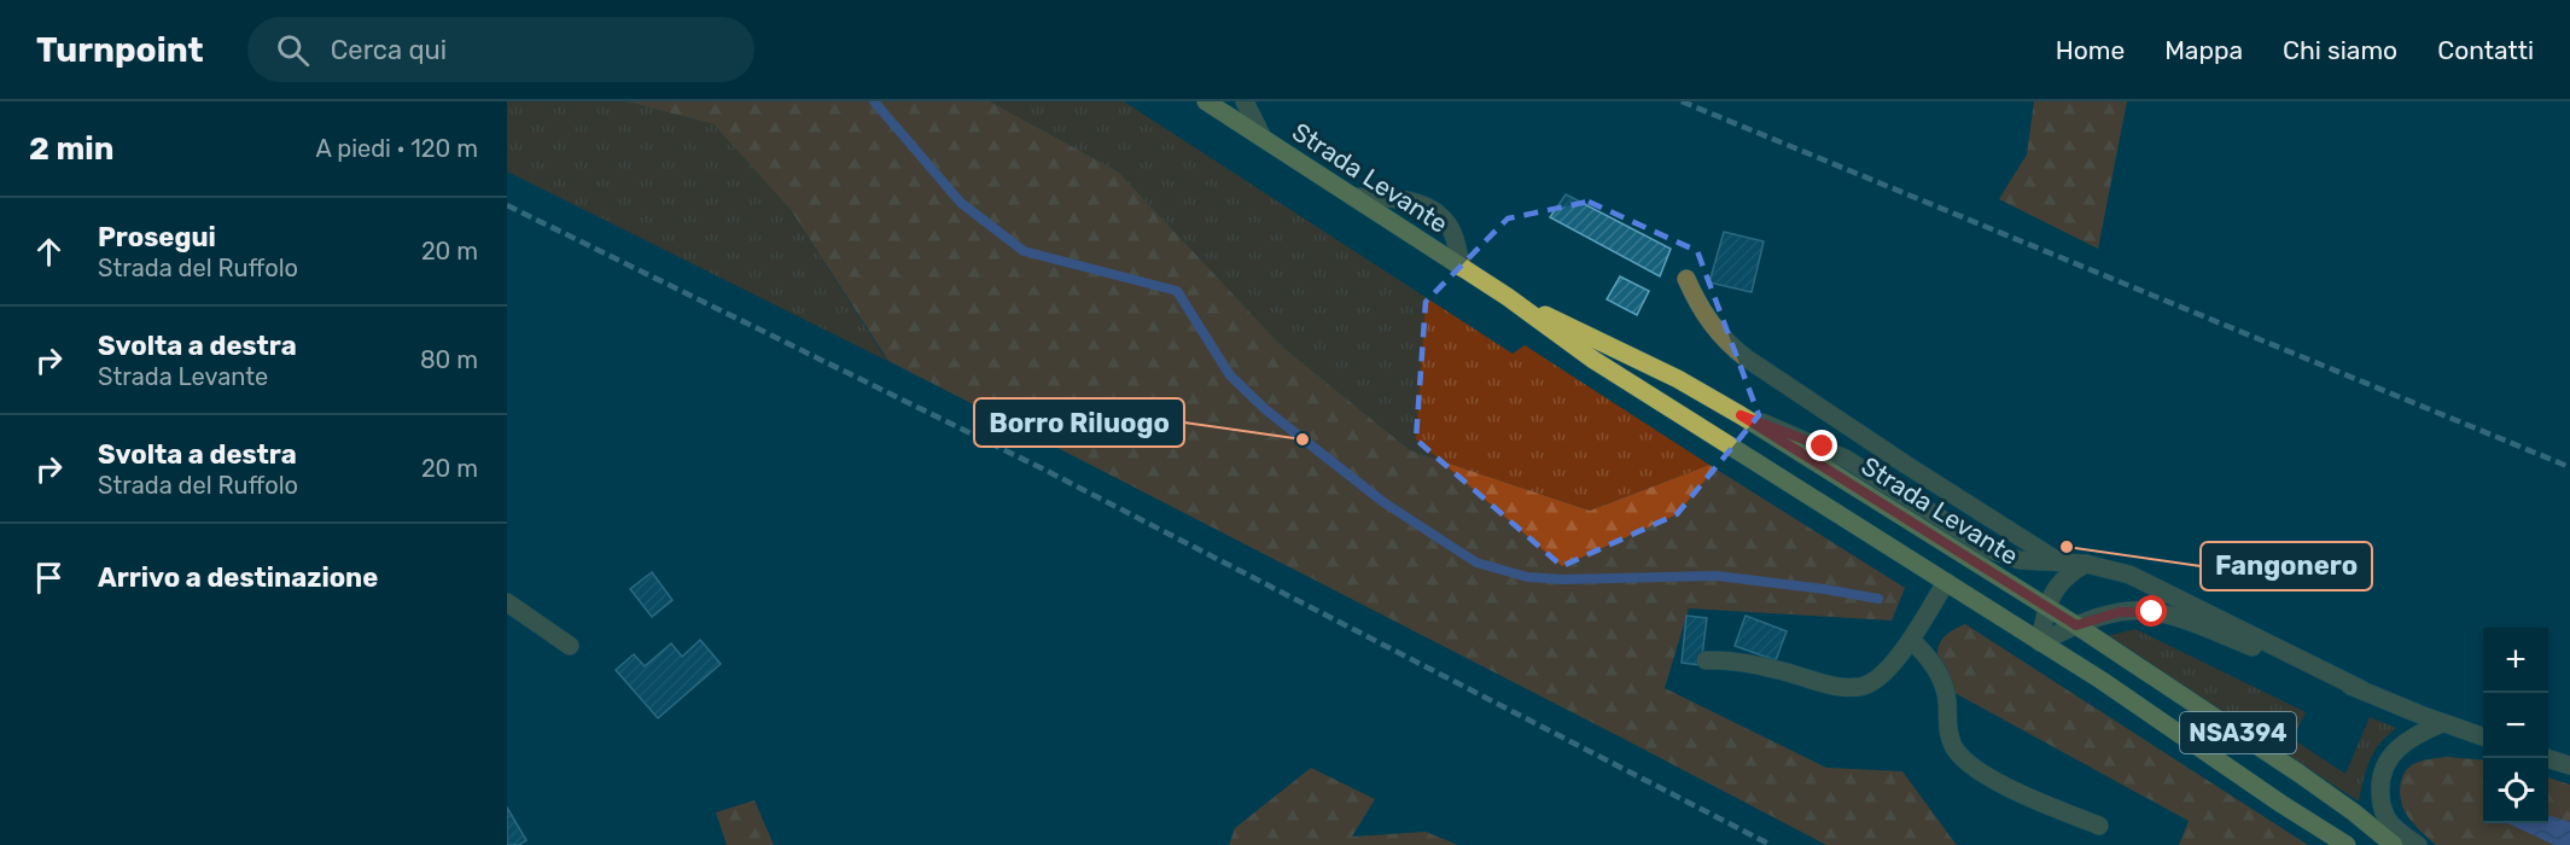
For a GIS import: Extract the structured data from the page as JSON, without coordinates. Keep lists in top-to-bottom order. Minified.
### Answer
{"streets":{"main road":["Strada Levante","NSA394"]},"crossings":[["Strada Levante","NSA394"]],"places":["Borro Riluogo","Fangonero"],"page":{"header":"Turnpoint","search":"Cerca qui","nav":["Home","Mappa","Chi siamo","Contatti"],"heading":["2 min","A piedi · 120 m"],"list":[["Prosegui","Strada del Ruffolo","20 m"],["Svolta a destra","Strada Levante","80 m"],["Svolta a destra","Strada del Ruffolo","20 m"],"Arrivo a destinazione"],"map_buttons":["+","−"]}}
